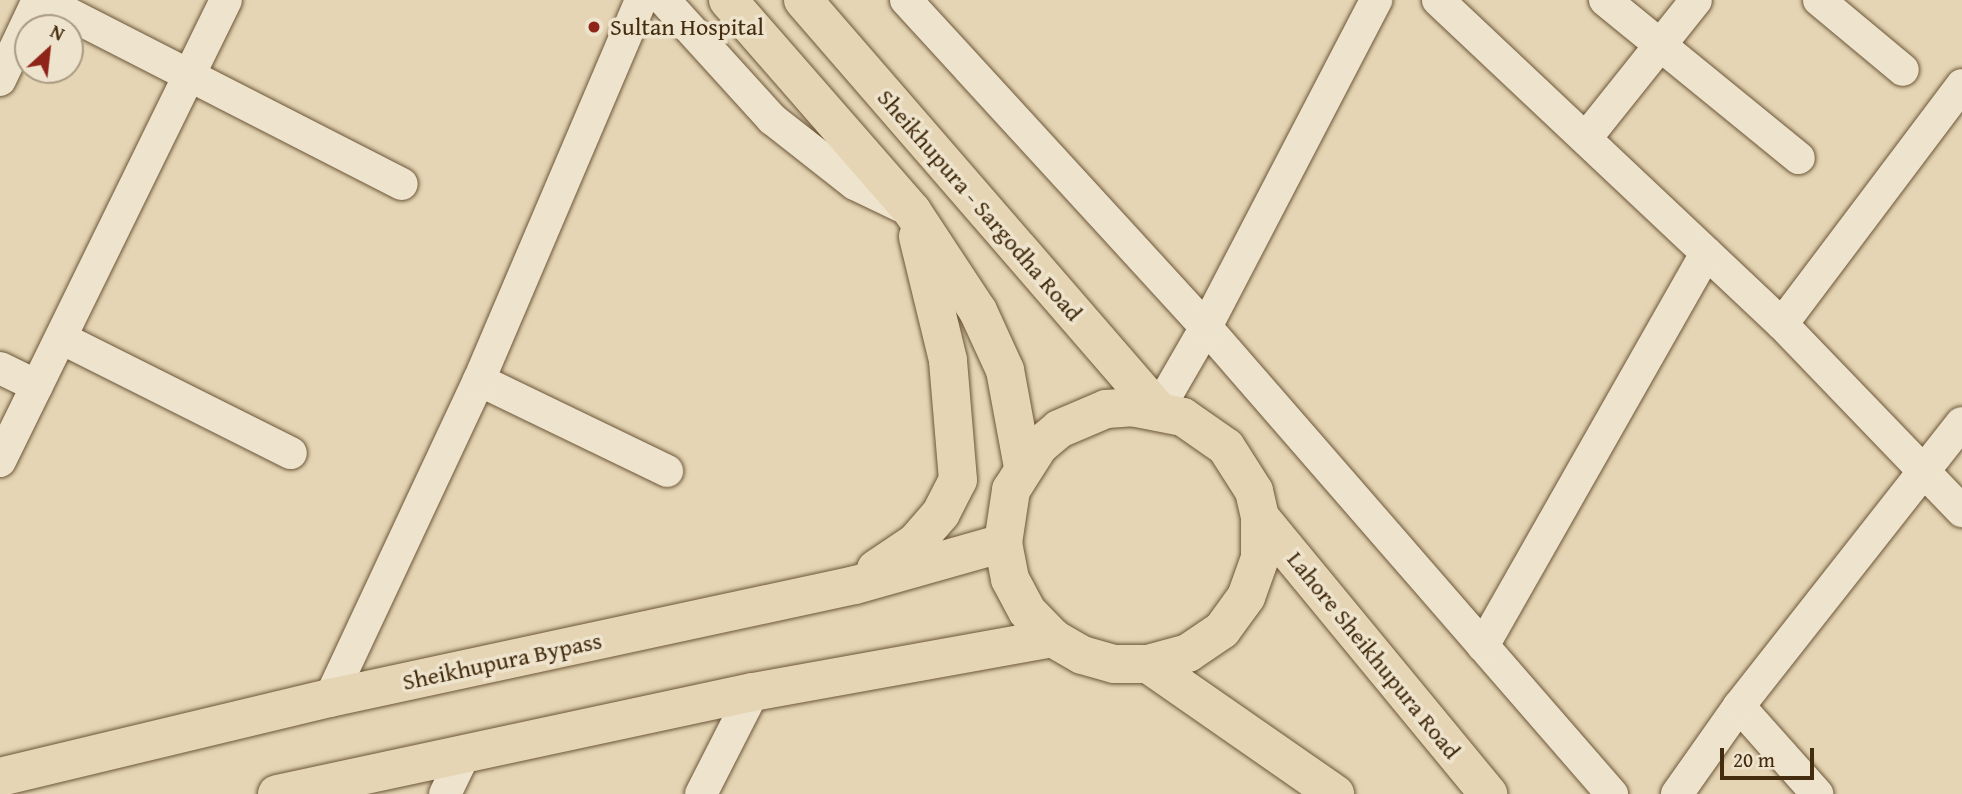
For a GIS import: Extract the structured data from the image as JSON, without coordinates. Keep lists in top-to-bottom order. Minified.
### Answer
{"streets":{"highway":["Sheikhupura - Sargodha Road","Lahore Sheikhupura Road","Sheikhupura Bypass"]},"places":["Sultan Hospital"],"scale_bar":"20 m","north":"top right"}
